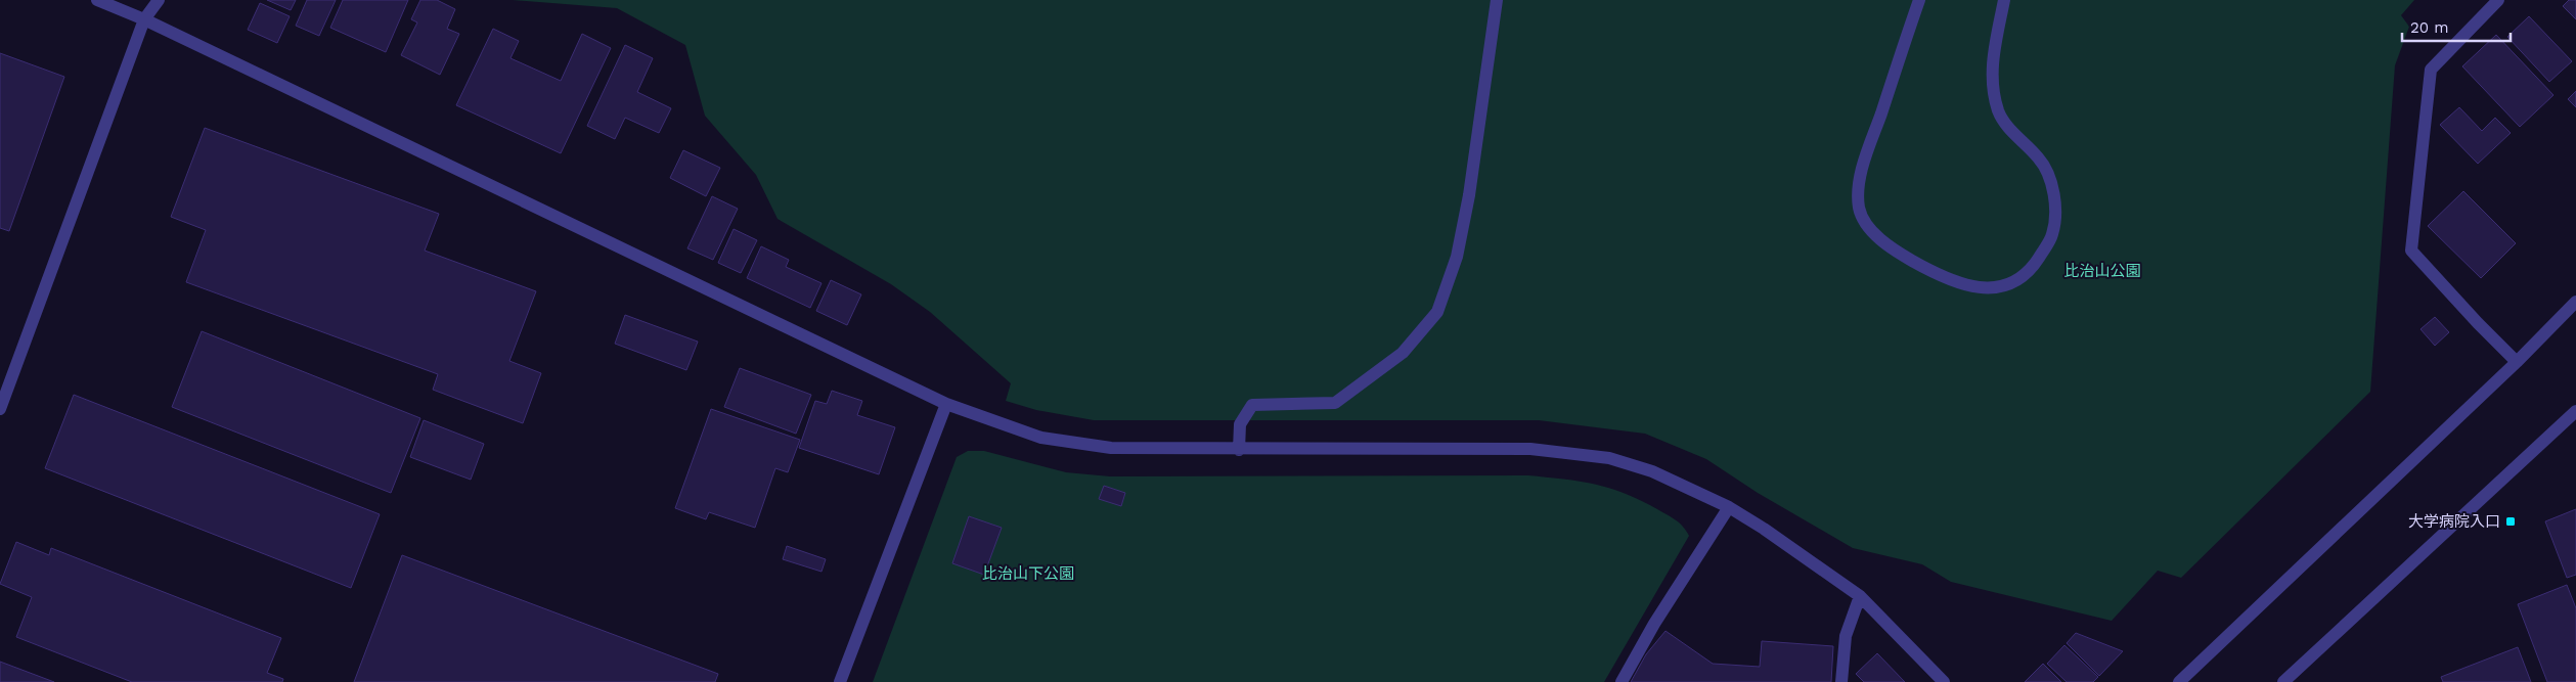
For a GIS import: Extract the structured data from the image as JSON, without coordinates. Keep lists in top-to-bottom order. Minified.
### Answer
{"parks":["比治山公園","比治山下公園"],"places":{"transit":["大学病院入口"]},"scale_bar":"20 m"}
